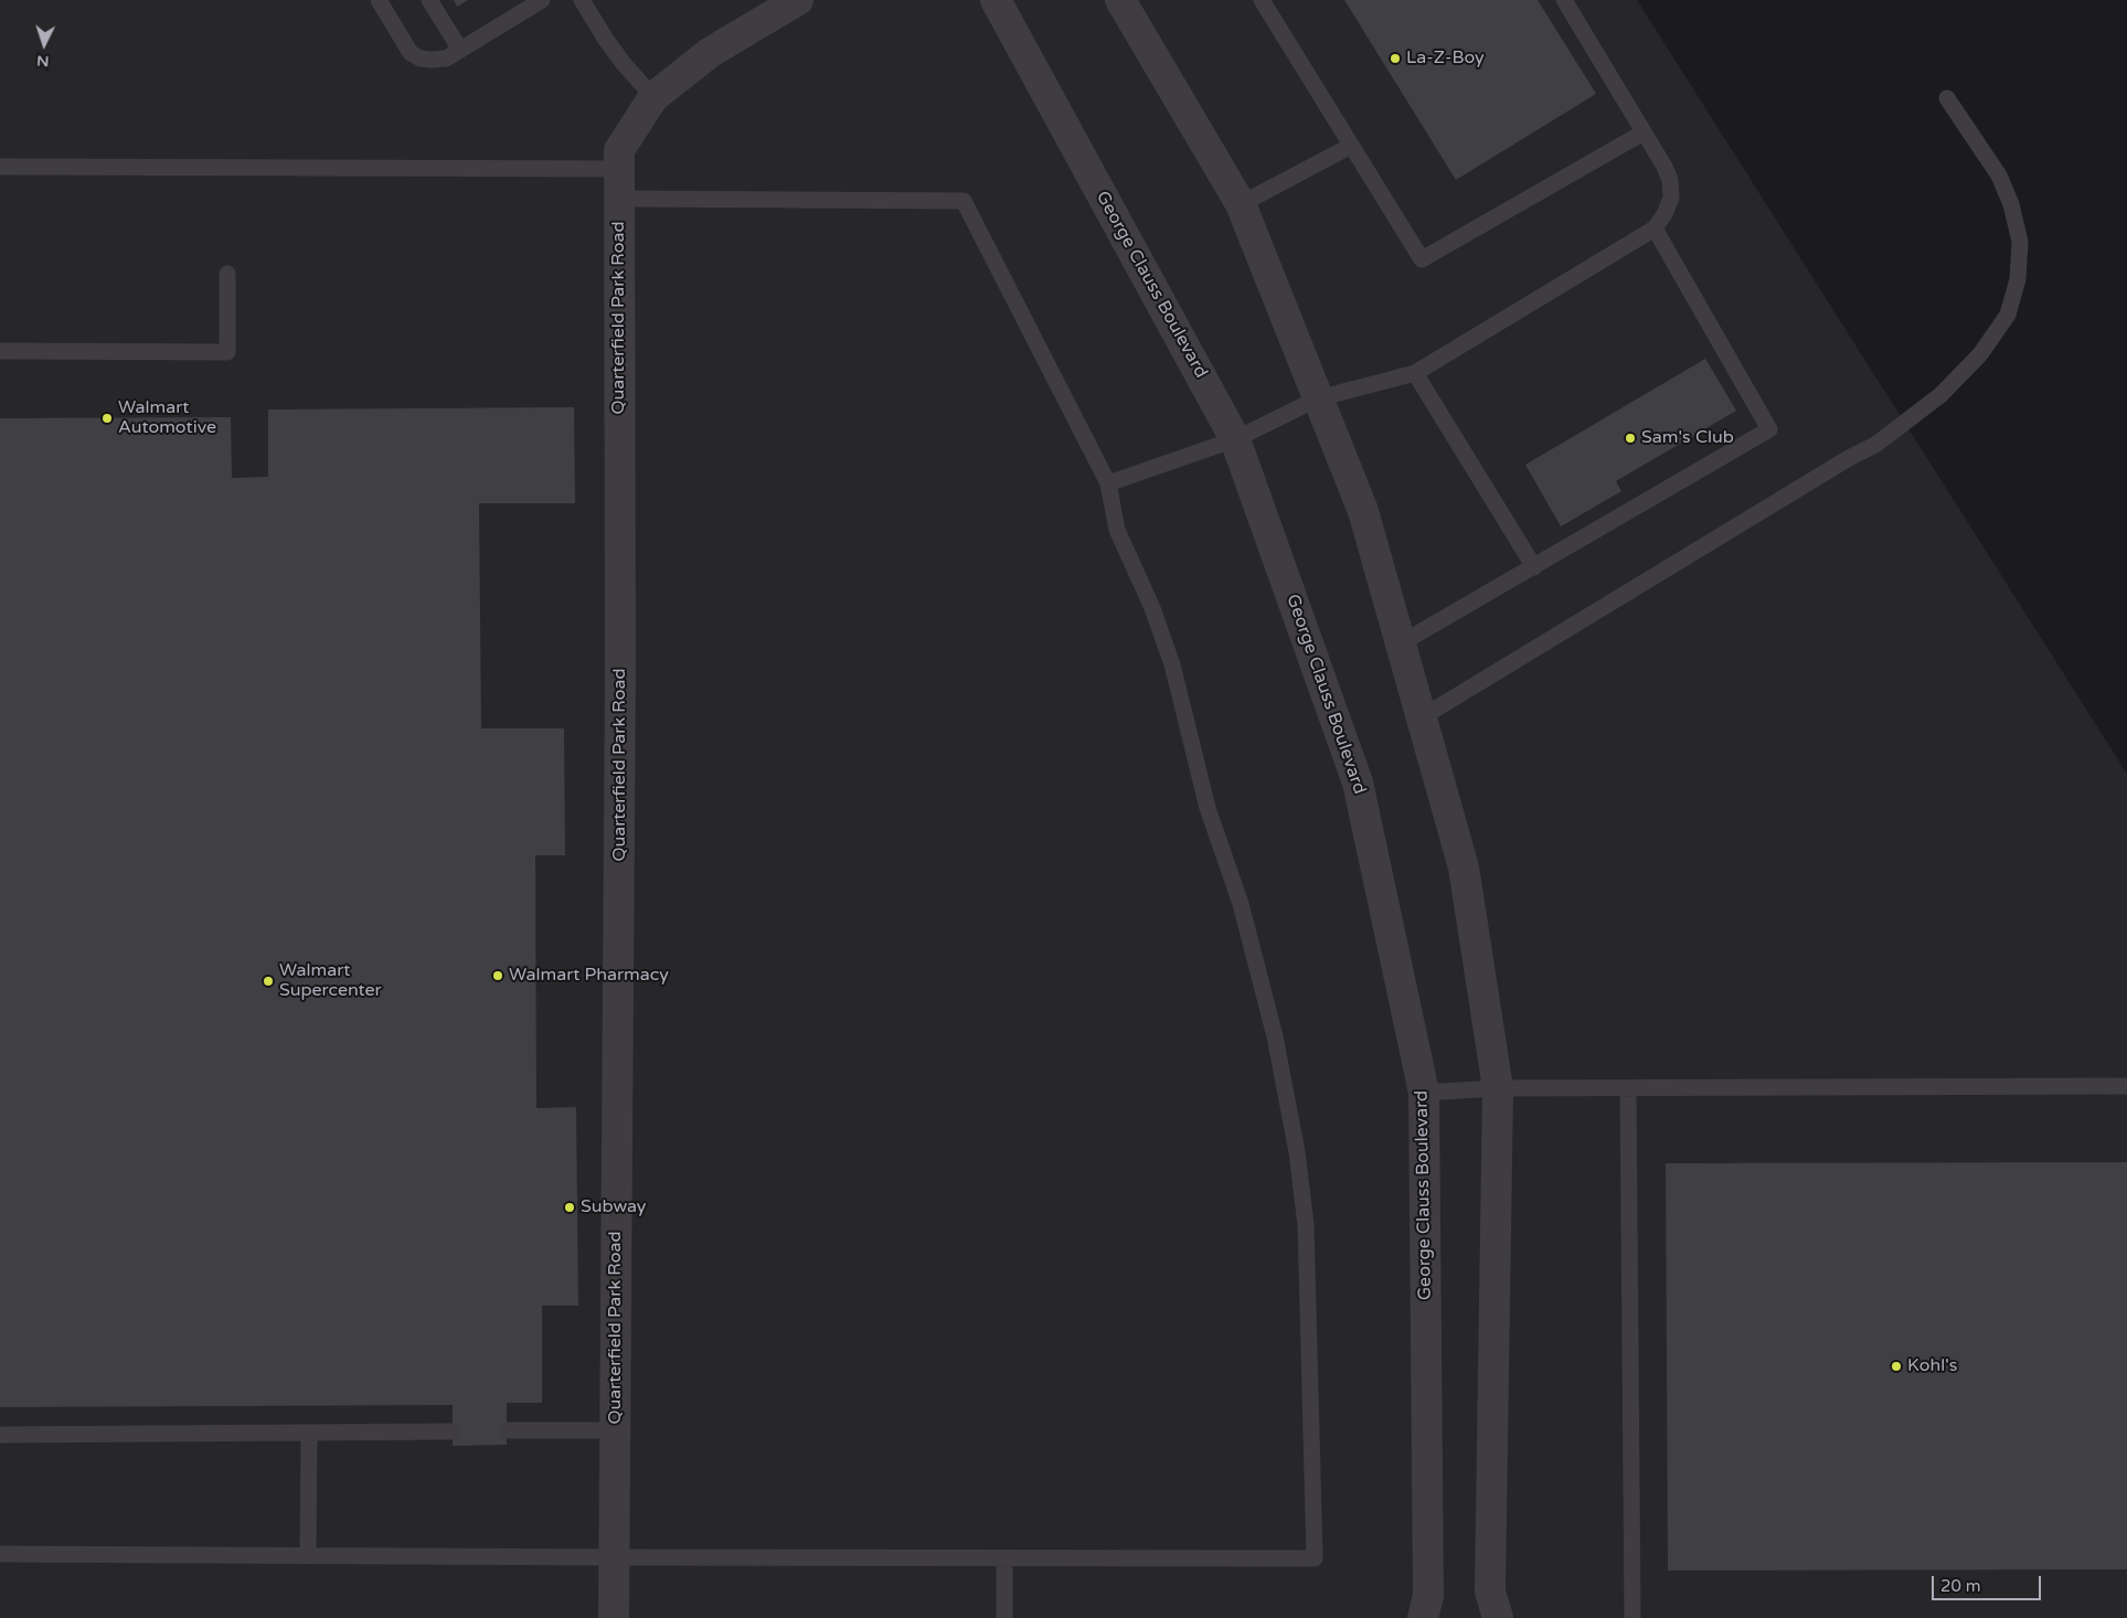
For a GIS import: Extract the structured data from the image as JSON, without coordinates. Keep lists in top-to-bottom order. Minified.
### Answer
{"streets":{"street":["George Clauss Boulevard","Quarterfield Park Road"]},"places":["La-Z-Boy","Walmart Automotive","Sam's Club","Walmart Pharmacy","Walmart Supercenter","Subway","Kohl's"],"scale_bar":"20 m","north":"bottom"}
